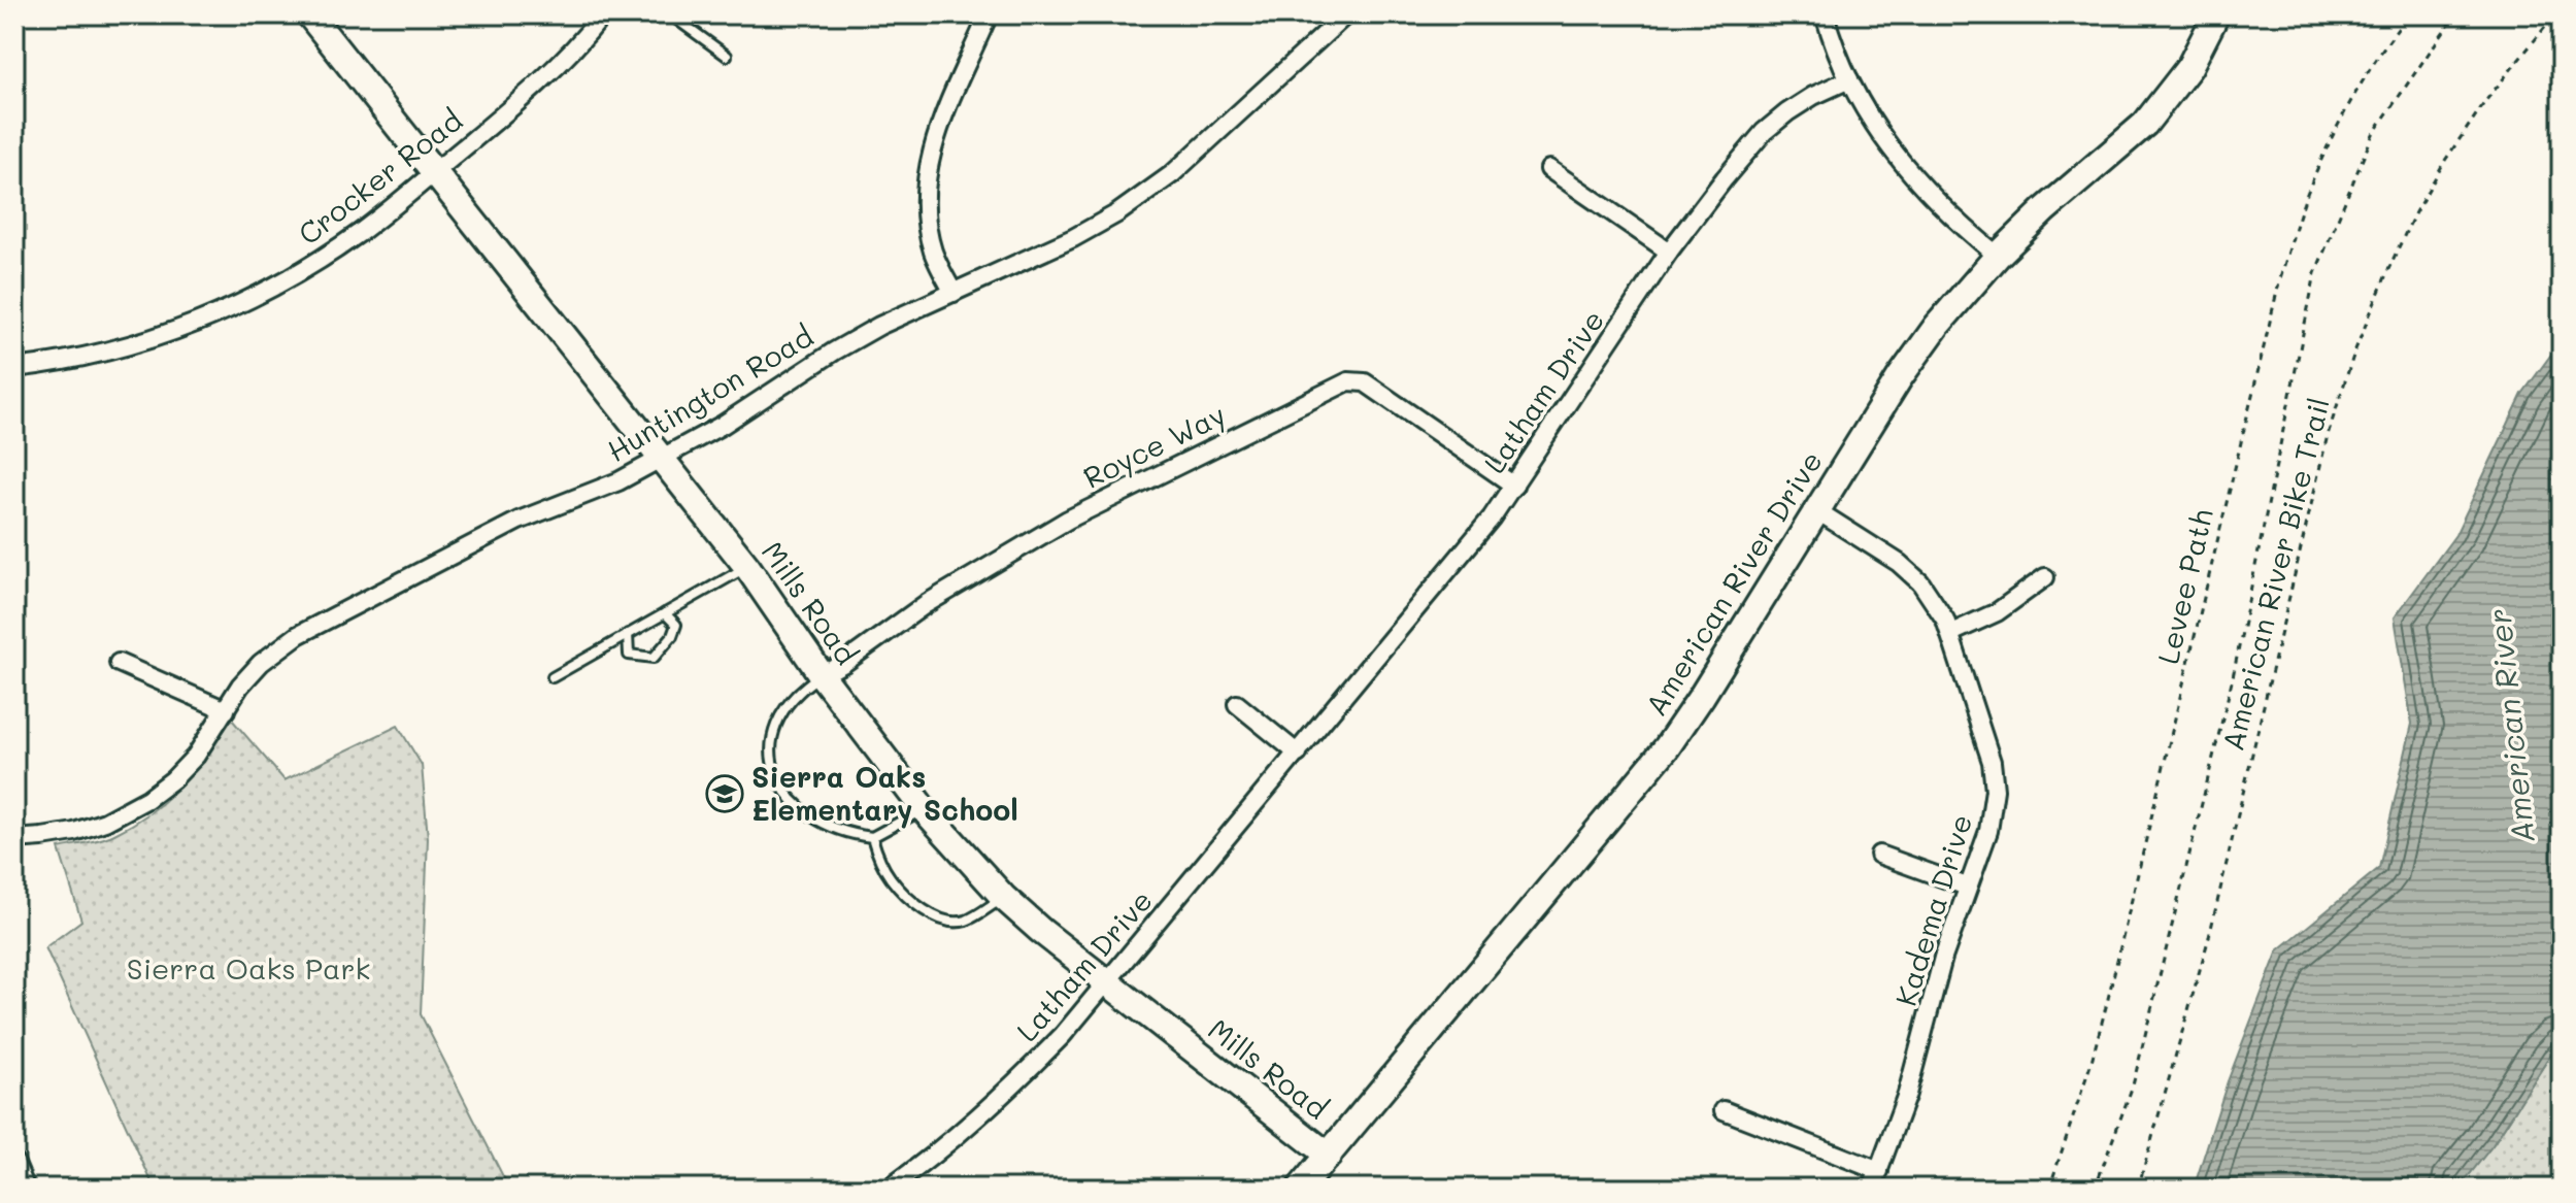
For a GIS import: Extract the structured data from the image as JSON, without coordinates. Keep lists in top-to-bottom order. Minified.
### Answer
{"streets":{"street":["Crocker Road","Latham Drive","Huntington Road","Royce Way","American River Drive","Mills Road","Kadema Drive"],"path":["American River Bike Trail","Levee Path"]},"crossings":[["Crocker Road","Mills Road"],["Latham Drive","Royce Way"],["Latham Drive","Mills Road"],["Huntington Road","Mills Road"],["Royce Way","Mills Road"],["American River Drive","Mills Road"],["American River Drive","Kadema Drive"]],"water":["American River"],"parks":["Sierra Oaks Park"],"places":{"school or university":["Sierra Oaks Elementary School"]}}
